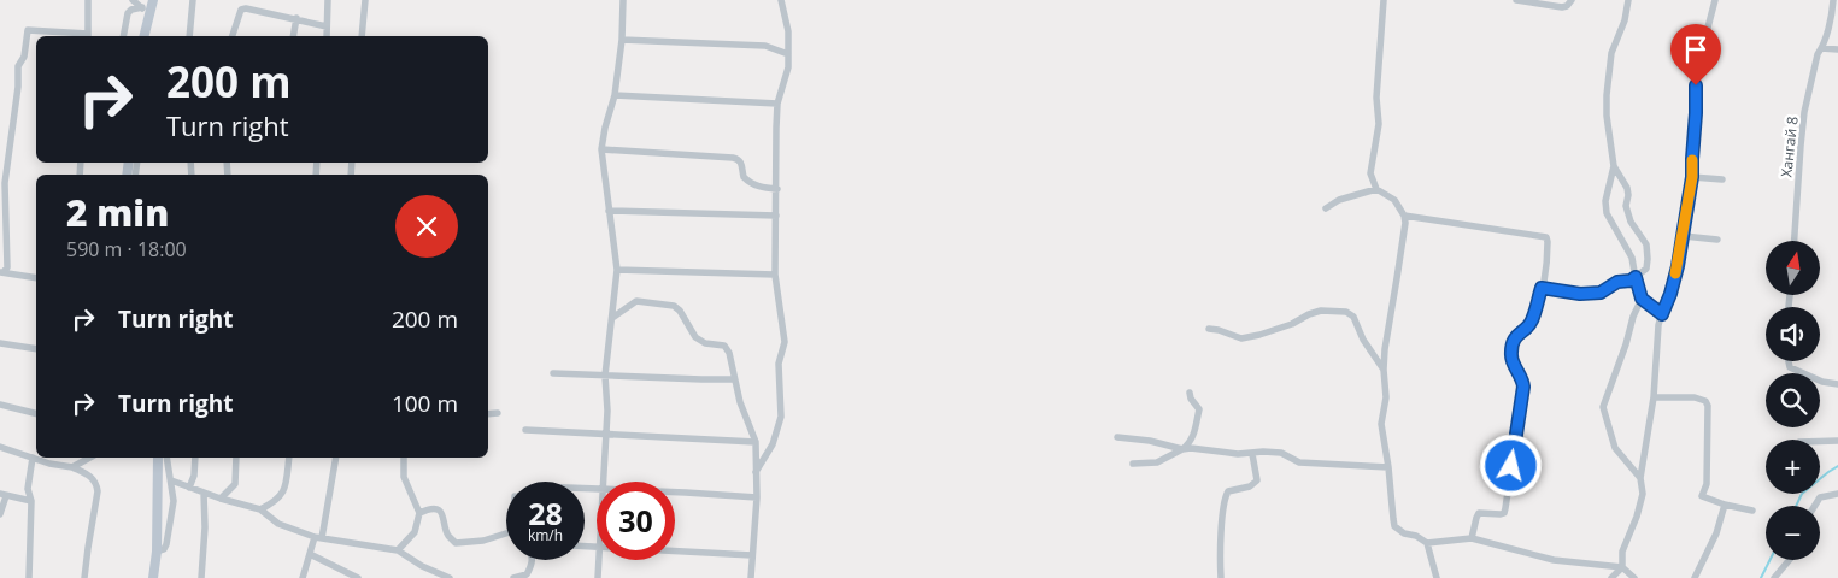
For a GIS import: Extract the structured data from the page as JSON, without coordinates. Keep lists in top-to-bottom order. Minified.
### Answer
{"streets":{"street":["Хангай 8"]},"north":"top","page":{"turn":["200 m","Turn right"],"heading":["2 min","590 m · 18:00"],"map_buttons":["+","−"],"list":[{"name":"Turn right","value":"200 m"},{"name":"Turn right","value":"100 m"}],"speed":"28 km/h","limit":"30"}}
